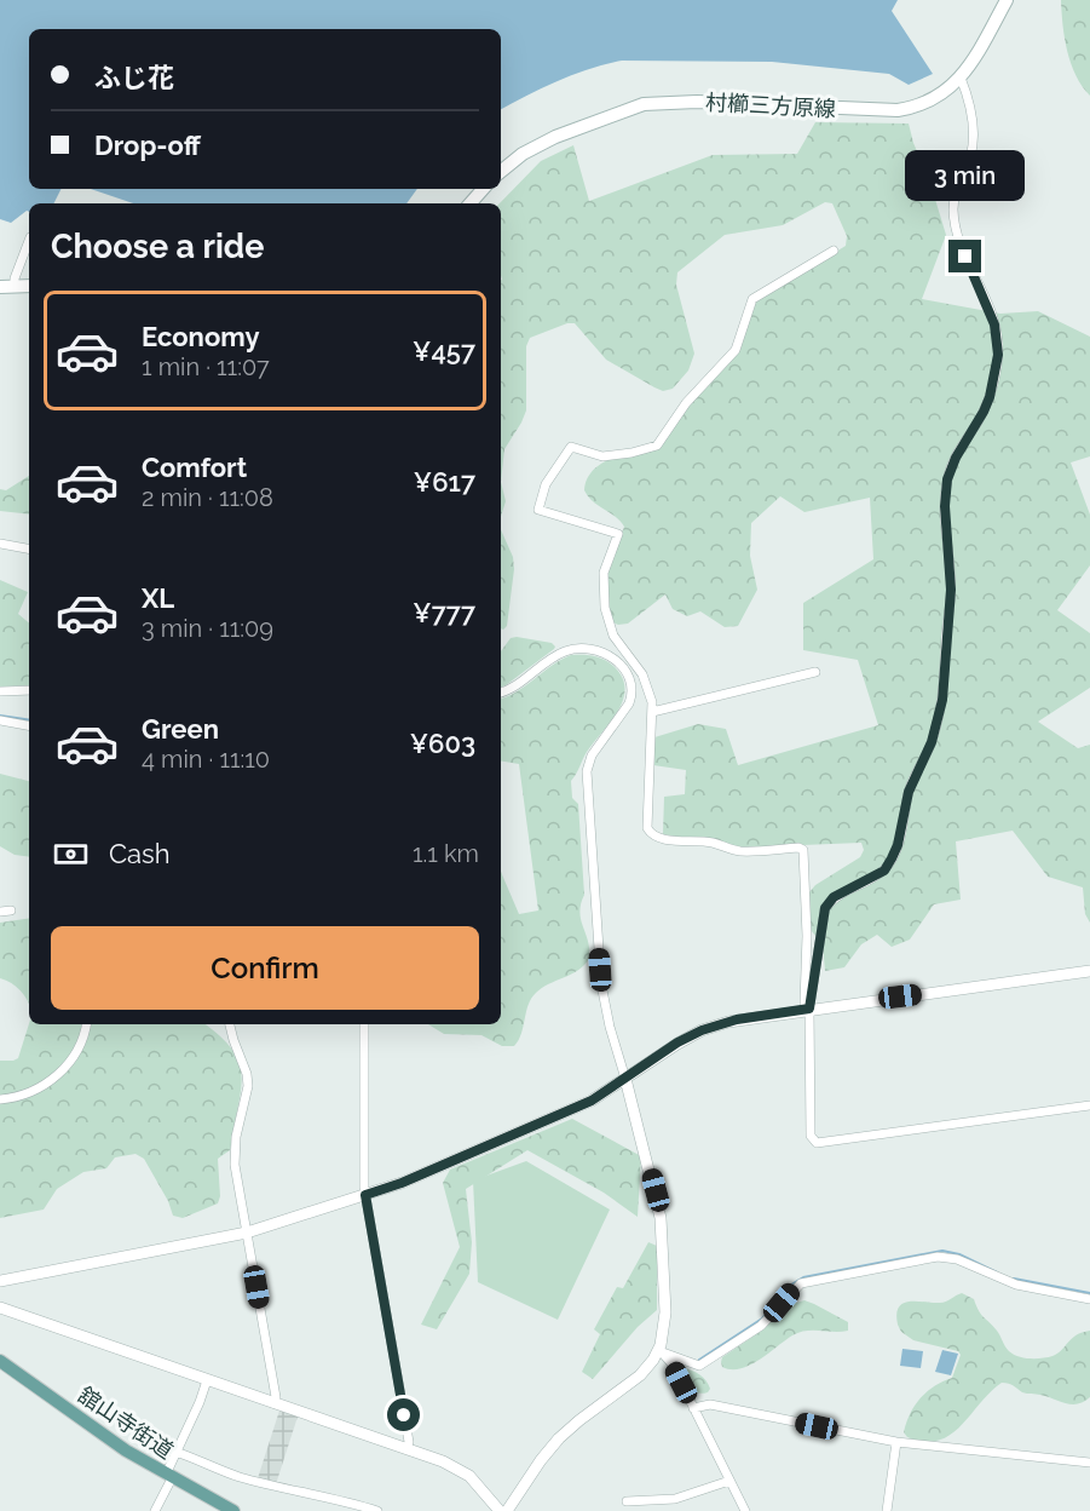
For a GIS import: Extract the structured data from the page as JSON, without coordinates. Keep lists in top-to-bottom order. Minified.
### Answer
{"streets":{"main road":["村櫛三方原線","舘山寺街道"]},"page":{"banner":["ふじ花","Drop-off"],"bubble":"3 min","heading":"Choose a ride","list":[{"name":"Economy","note":"1 min · 11:07","value":"¥457"},{"name":"Comfort","note":"2 min · 11:08","value":"¥617"},{"name":"XL","note":"3 min · 11:09","value":"¥777"},{"name":"Green","note":"4 min · 11:10","value":"¥603"}],"pay":["Cash","1.1 km"],"buttons":"Confirm"}}
